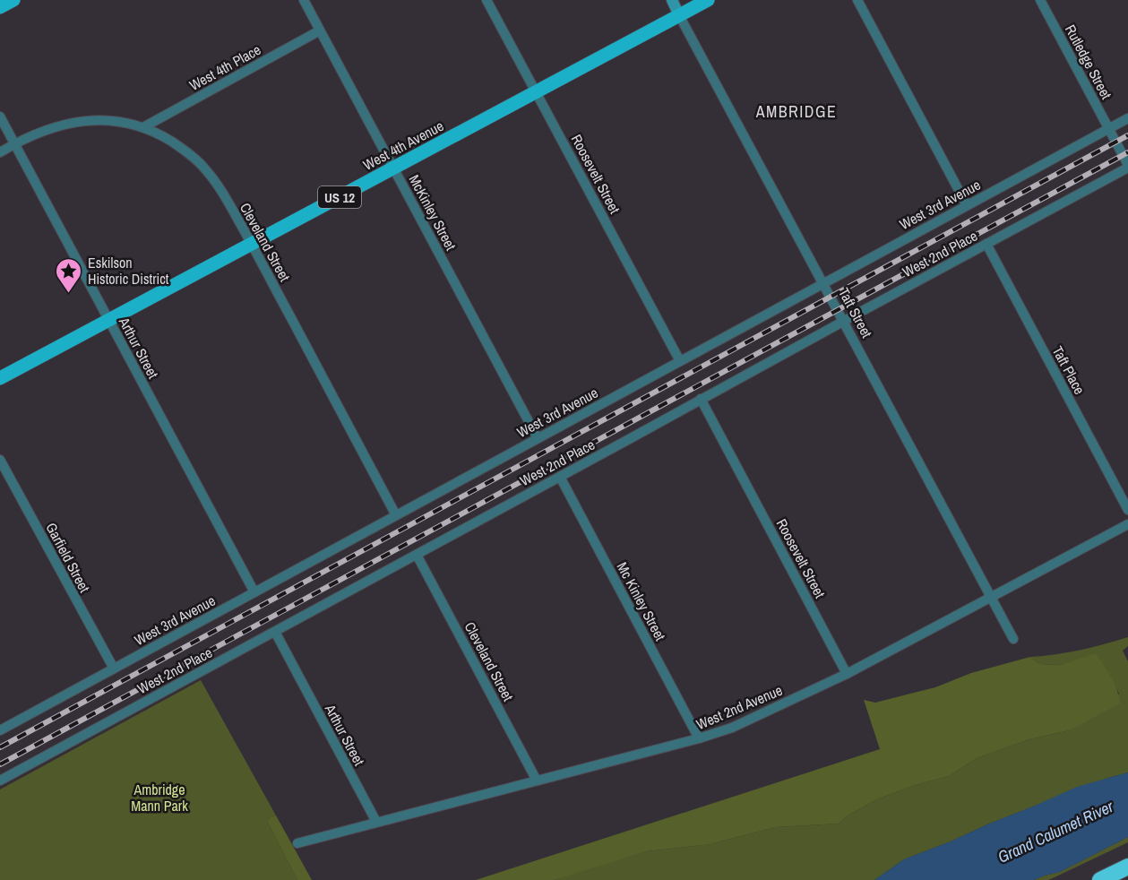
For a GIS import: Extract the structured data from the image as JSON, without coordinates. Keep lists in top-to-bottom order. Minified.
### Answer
{"streets":{"main road":["West 4th Avenue","US 12"],"street":["Rutledge Street","West 4th Place","Roosevelt Street","West 3rd Avenue","McKinley Street","Cleveland Street","West 2nd Place","Taft Street","Arthur Street","Taft Place","Garfield Street","Mc Kinley Street","West 2nd Avenue"]},"crossings":[["Rutledge Street","West 3rd Avenue"],["Rutledge Street","West 2nd Place"],["West 4th Place","McKinley Street"],["West 4th Place","Cleveland Street"],["West 4th Avenue","Roosevelt Street"],["West 4th Avenue","McKinley Street"],["West 4th Avenue","Cleveland Street"],["West 4th Avenue","Taft Street"],["West 4th Avenue","Arthur Street"],["Roosevelt Street","West 3rd Avenue"],["Roosevelt Street","West 2nd Place"],["Roosevelt Street","West 2nd Avenue"],["West 3rd Avenue","McKinley Street"],["West 3rd Avenue","Cleveland Street"],["West 3rd Avenue","Taft Street"],["West 3rd Avenue","Arthur Street"],["West 3rd Avenue","Garfield Street"],["Cleveland Street","West 2nd Place"],["Cleveland Street","Arthur Street"],["Cleveland Street","West 2nd Avenue"],["West 2nd Place","Taft Street"],["West 2nd Place","Arthur Street"],["West 2nd Place","Taft Place"],["West 2nd Place","Mc Kinley Street"],["Taft Street","West 2nd Avenue"],["Arthur Street","West 2nd Avenue"],["Mc Kinley Street","West 2nd Avenue"]],"districts":["AMBRIDGE"],"water":["Grand Calumet River"],"parks":["Ambridge Mann Park"],"places":{"place":["Eskilson Historic District"]}}
